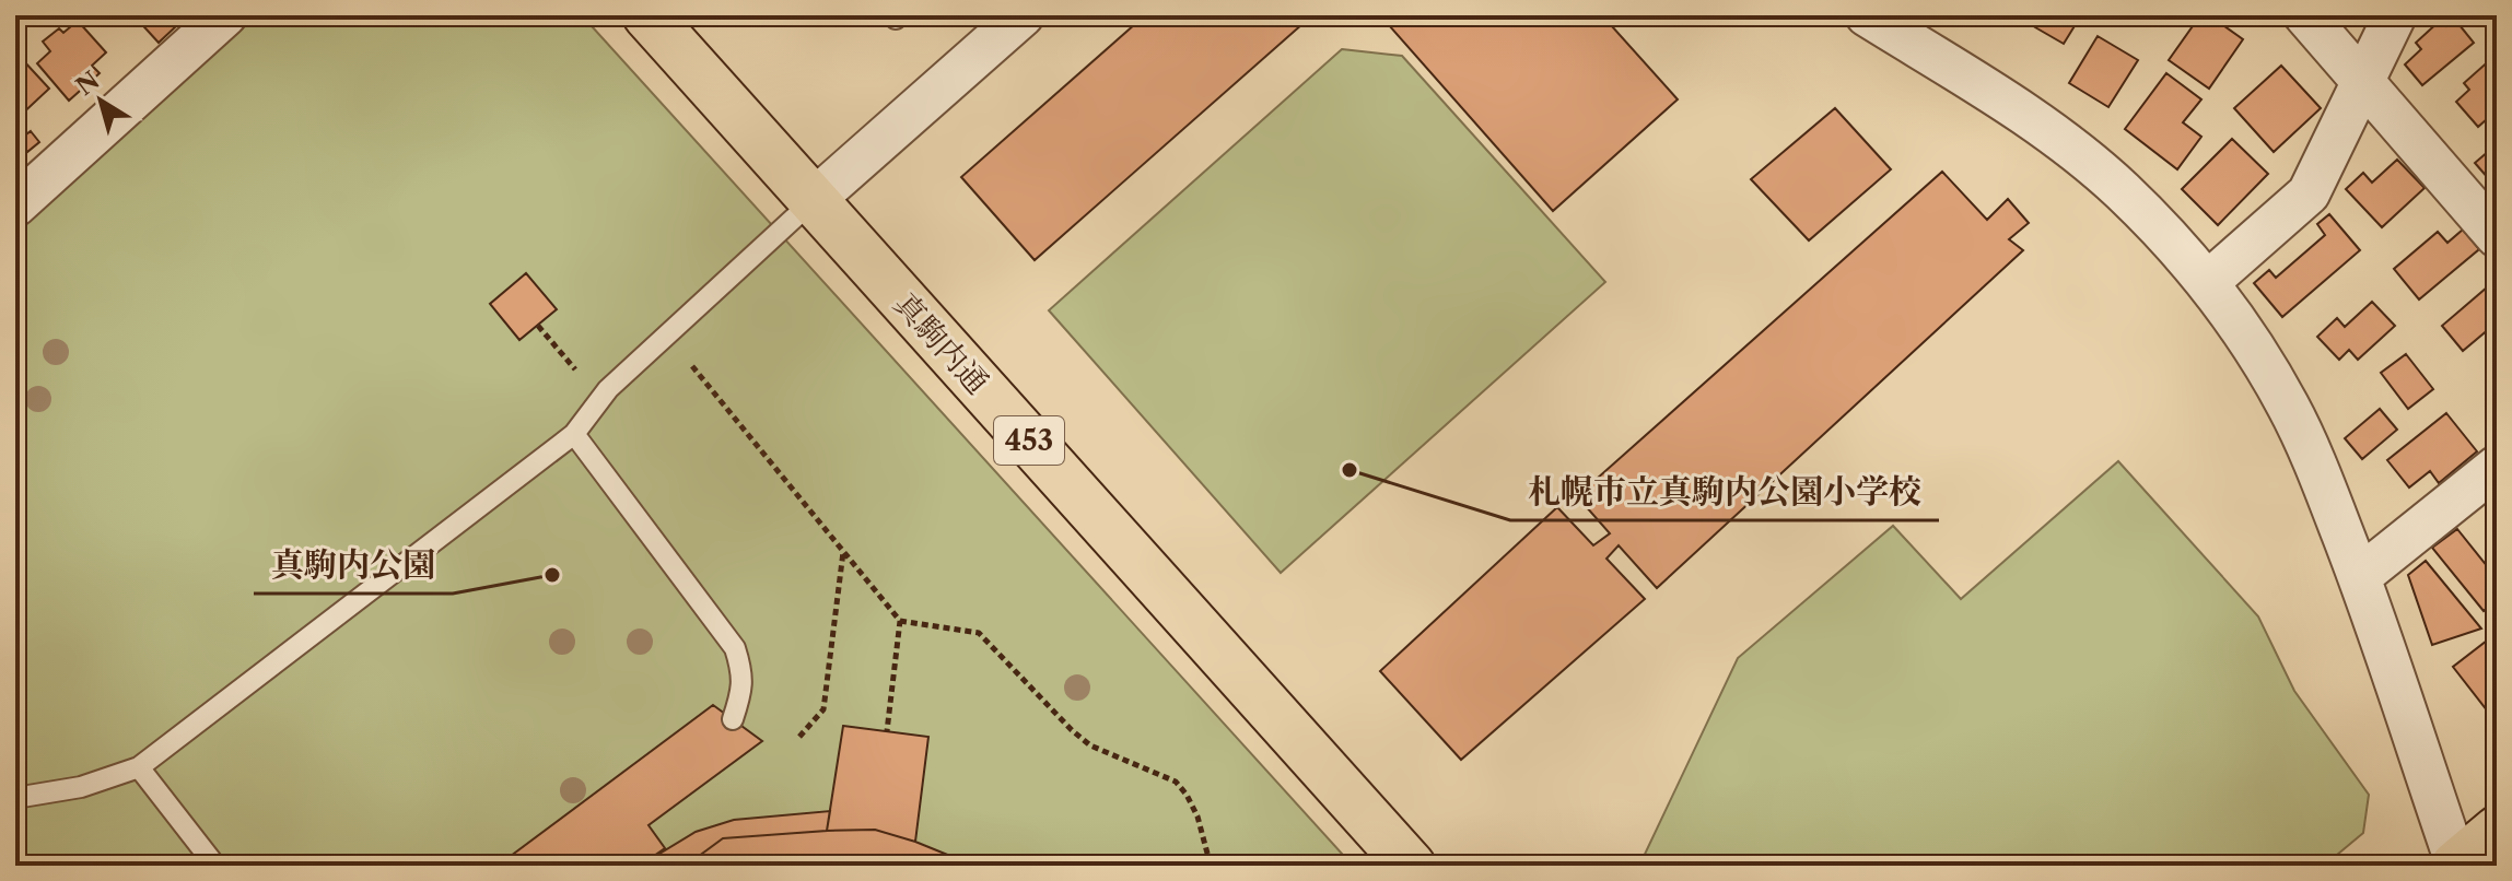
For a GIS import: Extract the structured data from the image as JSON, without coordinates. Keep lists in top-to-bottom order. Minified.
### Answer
{"streets":{"main road":["真駒内通","453"]},"places":["札幌市立真駒内公園小学校","真駒内公園"],"north":"top left"}
